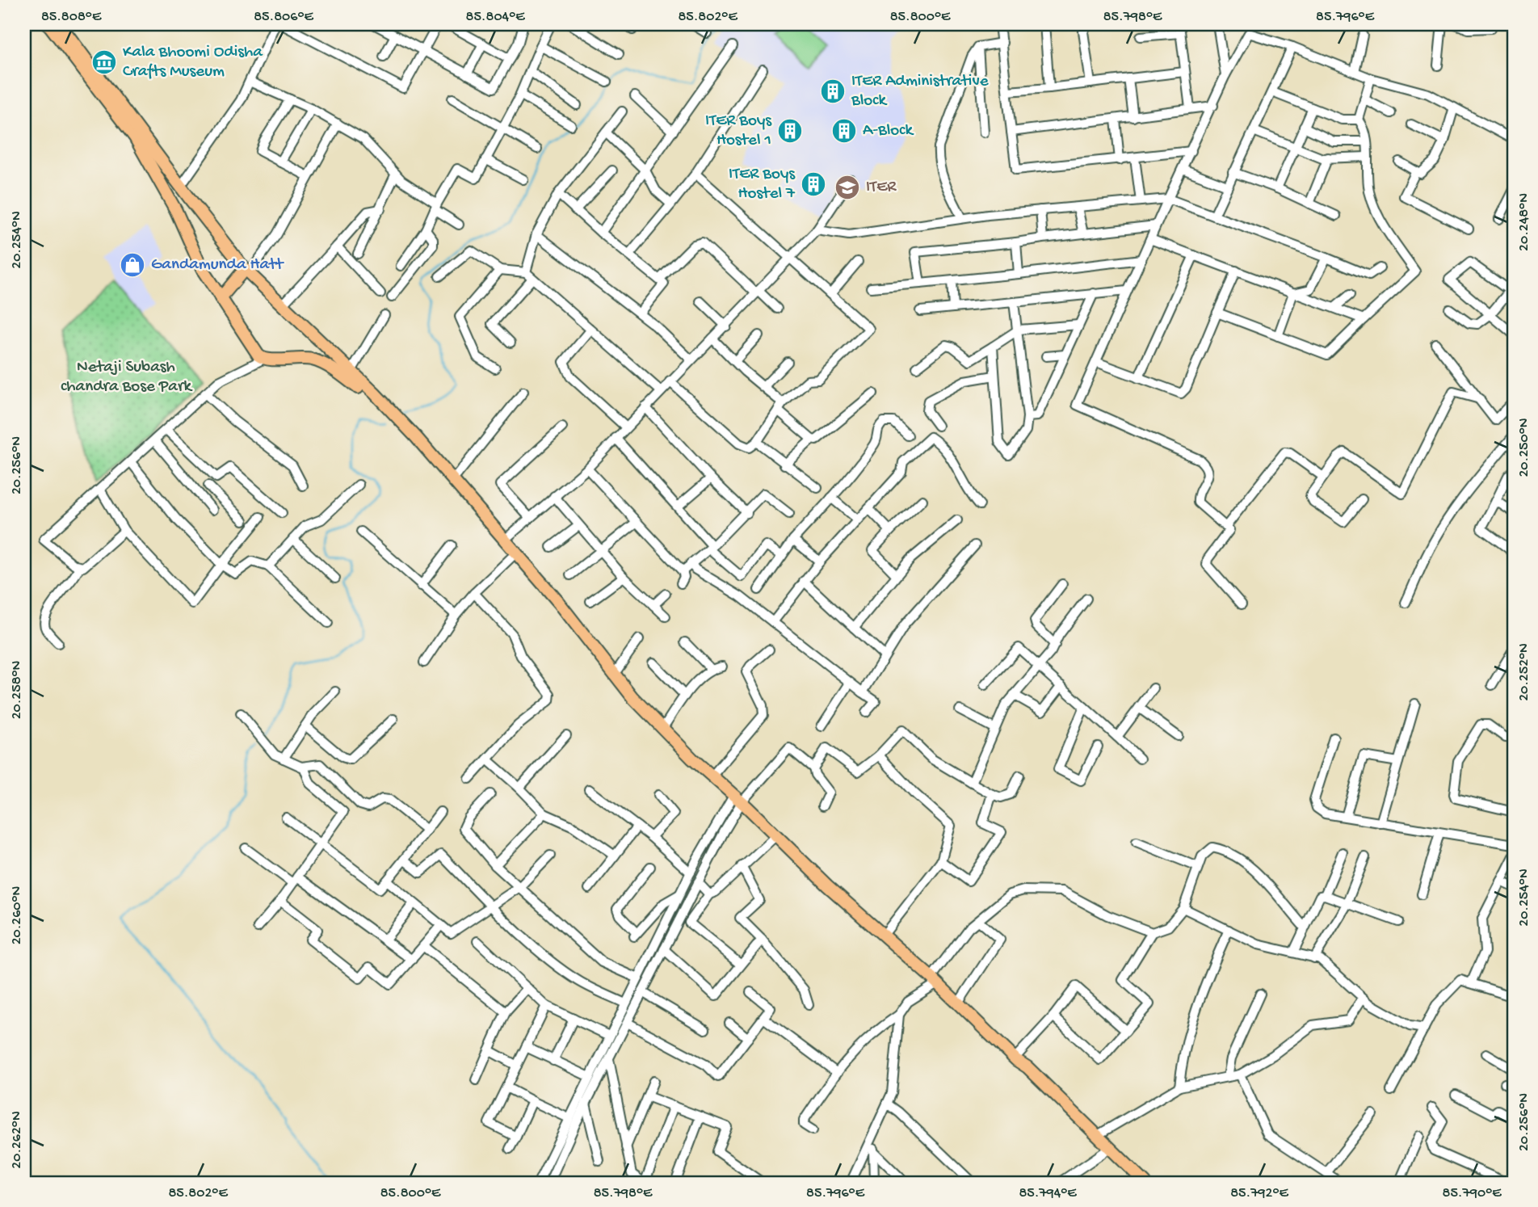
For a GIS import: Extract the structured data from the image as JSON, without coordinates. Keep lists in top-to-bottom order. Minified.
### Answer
{"parks":["Netaji Subash chandra Bose Park"],"places":{"museum":["Kala Bhoomi Odisha Crafts Museum"],"building":["ITER Administrative Block","ITER Boys Hostel 1","A-Block","ITER Boys Hostel 7"],"school or university":["ITER"],"shop":["Gandamunda Hatt"]},"coordinates":["85.808°E","85.806°E","85.804°E","85.802°E","85.800°E","85.798°E","85.796°E","20.248°N","20.254°N","20.250°N","20.256°N","20.252°N","20.258°N","20.260°N","20.262°N","85.794°E","85.792°E","85.790°E"]}
